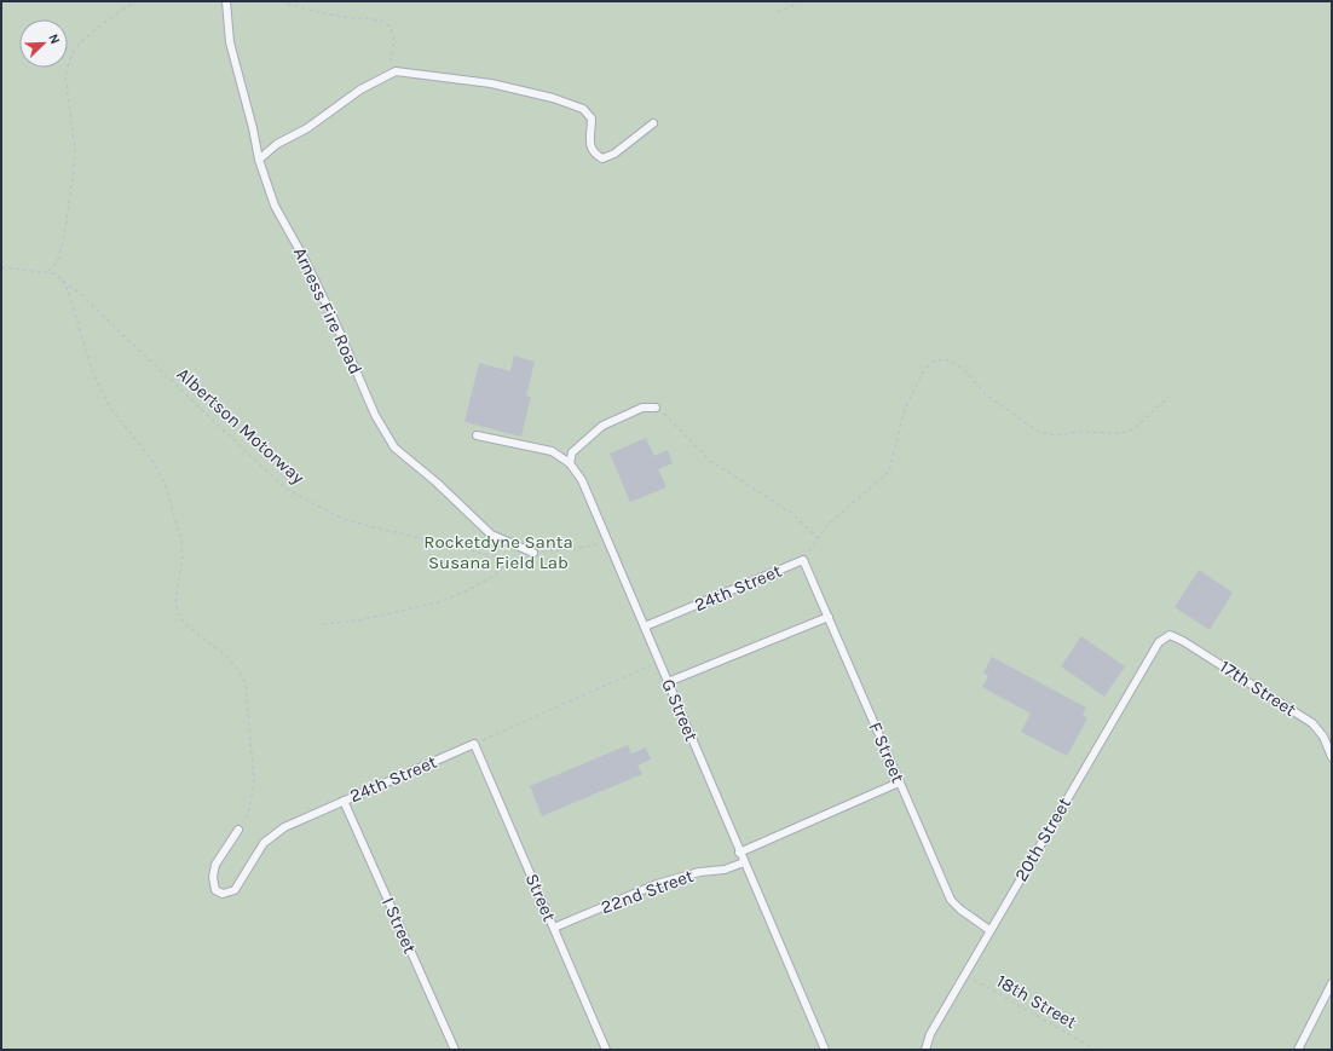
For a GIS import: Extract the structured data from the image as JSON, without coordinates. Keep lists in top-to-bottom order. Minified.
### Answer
{"streets":{"lane":["Arness Fire Road","24th Street","17th Street","G Street","F Street","20th Street","22nd Street","Street","I Street"],"path":["Albertson Motorway","18th Street"]},"crossings":[["24th Street","G Street"],["24th Street","F Street"],["24th Street","Street"],["24th Street","I Street"],["17th Street","20th Street"],["G Street","22nd Street"],["F Street","20th Street"],["20th Street","18th Street"],["22nd Street","Street"]],"parks":["Rocketdyne Santa Susana Field Lab"],"north":"top right"}
